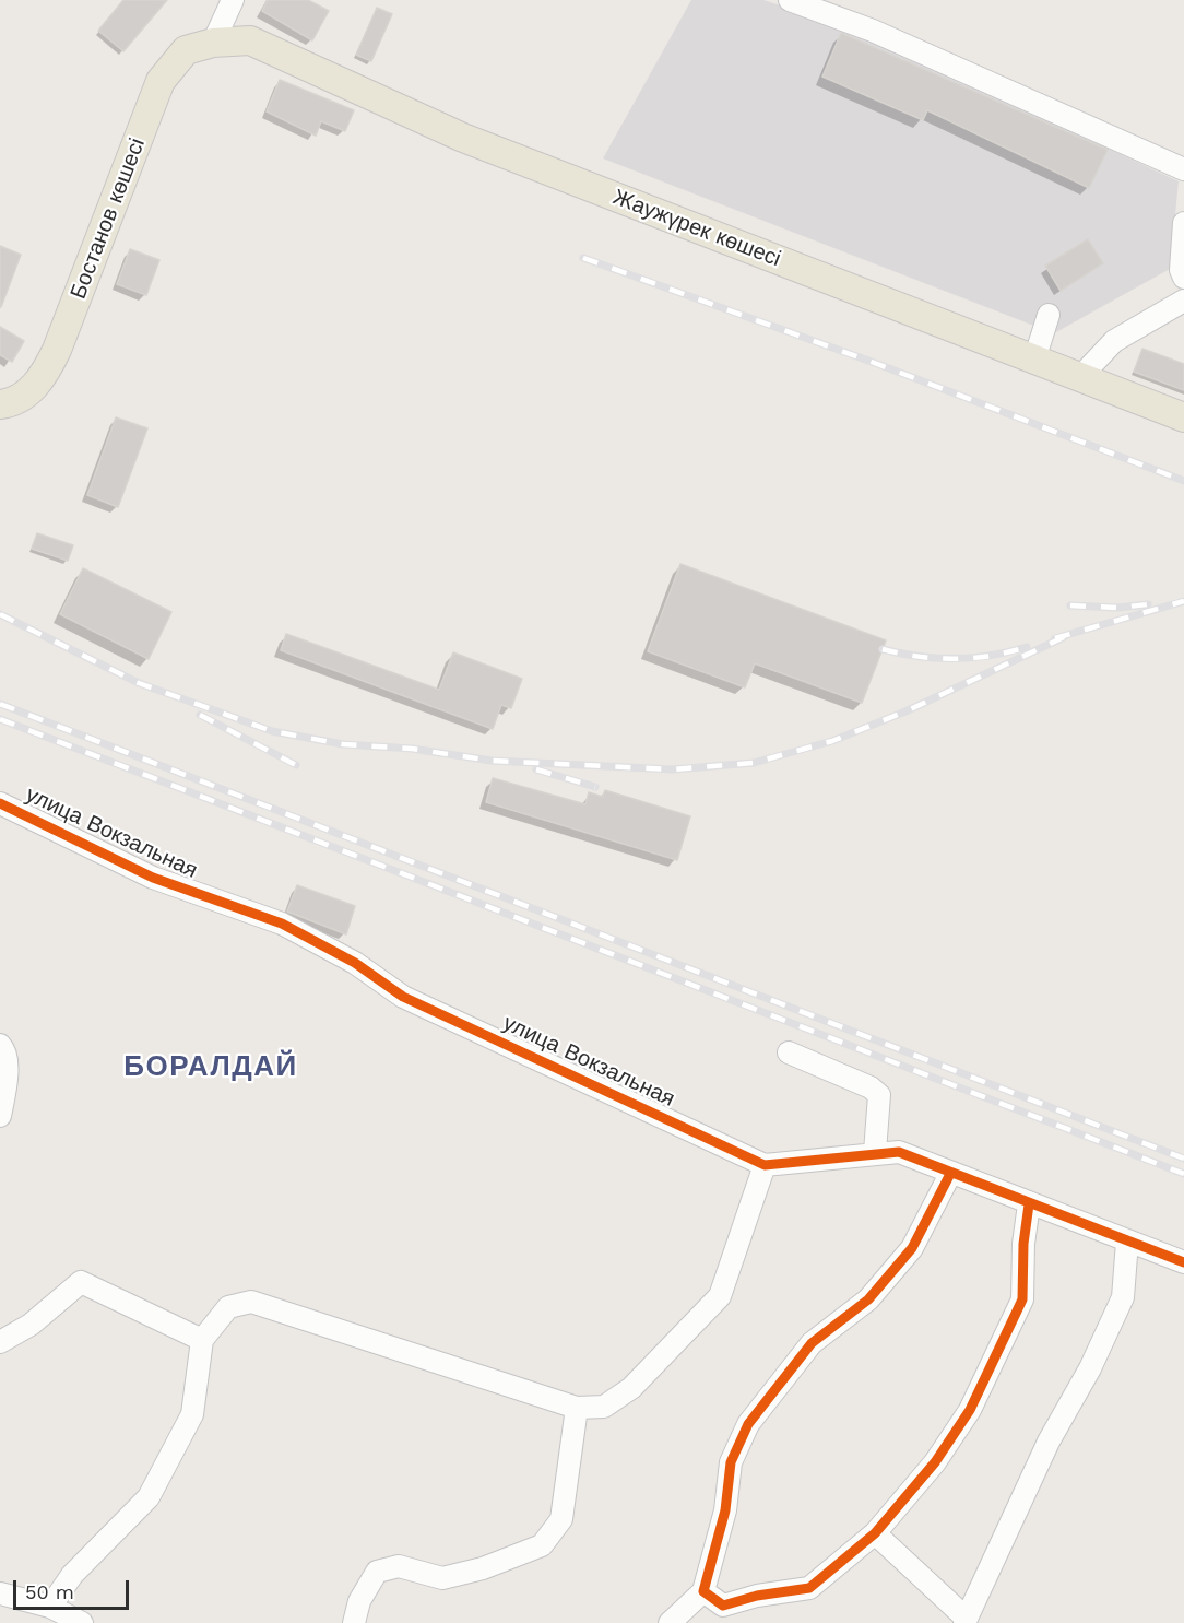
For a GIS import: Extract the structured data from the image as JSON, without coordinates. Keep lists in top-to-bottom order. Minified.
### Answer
{"streets":{"main road":["Бостанов көшесі","Жаужүрек көшесі"],"street":["улица Вокзальная"]},"crossings":[["Бостанов көшесі","Жаужүрек көшесі"]],"districts":["БОРАЛДАЙ"],"scale_bar":"50 m"}
